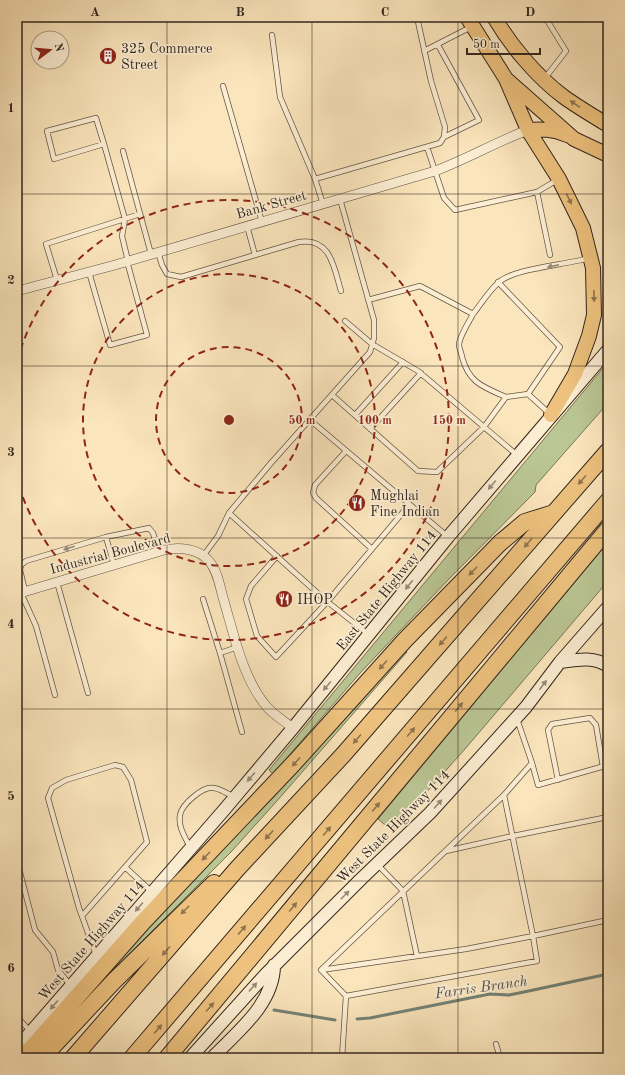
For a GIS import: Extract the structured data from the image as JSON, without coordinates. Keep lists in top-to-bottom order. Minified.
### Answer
{"streets":{"main road":["East State Highway 114","West State Highway 114"],"street":["Bank Street","Industrial Boulevard"]},"crossings":[["East State Highway 114","West State Highway 114"]],"one_way":["East State Highway 114"],"water":["Farris Branch"],"places":{"building":["325 Commerce Street"],"restaurant":["Mughlai Fine Indian","IHOP"]},"scale_bar":"50 m","north":"right","grid":{"columns":["A","B","C","D"],"rows":["1","2","3","4","5","6"]},"rings":["50 m","100 m","150 m"]}
